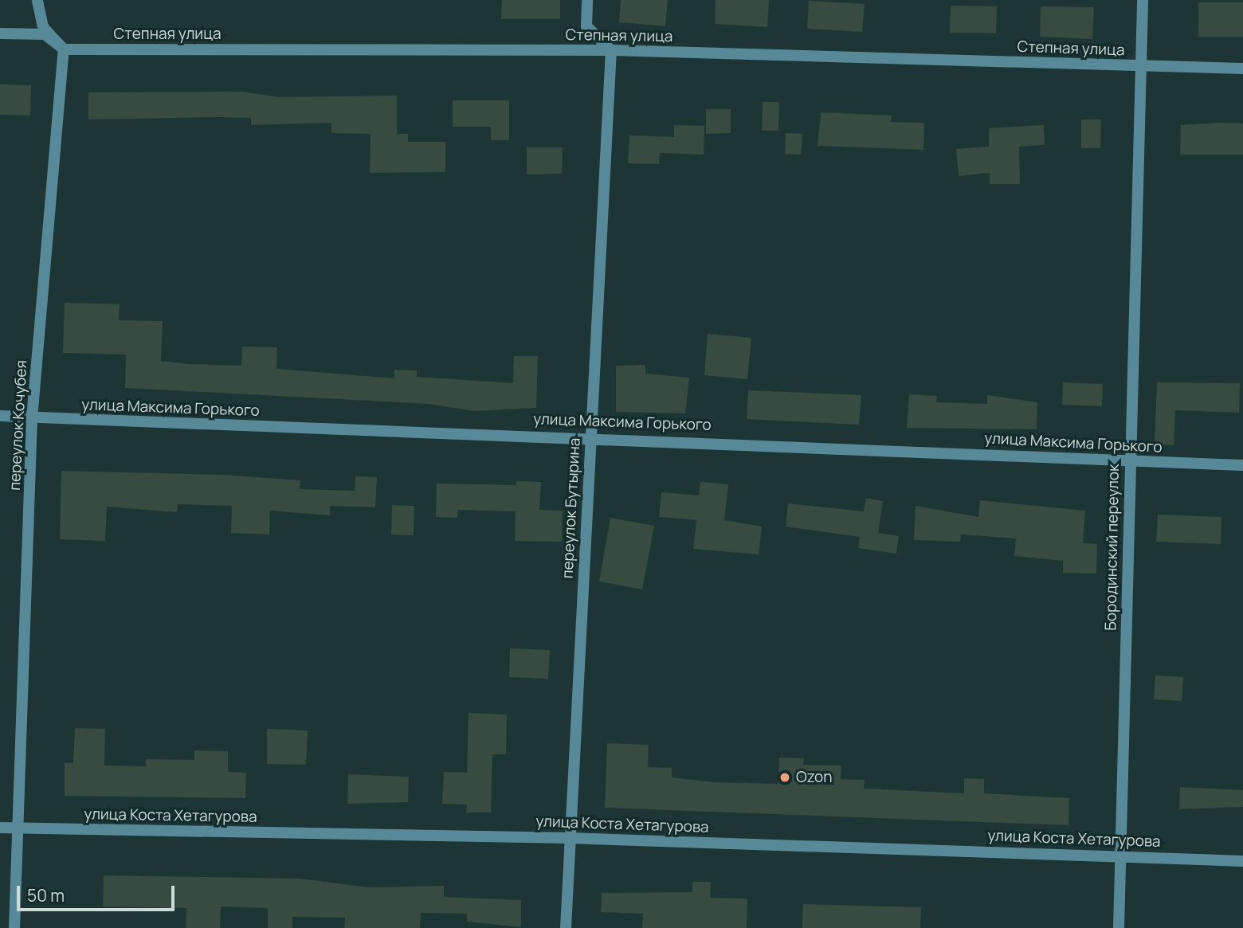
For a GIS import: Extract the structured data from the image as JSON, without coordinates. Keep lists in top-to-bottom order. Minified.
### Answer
{"streets":{"street":["Степная улица","улица Максима Горького","переулок Кочубея","переулок Бутырина","Бородинский переулок","улица Коста Хетагурова"]},"crossings":[["Степная улица","переулок Кочубея"],["Степная улица","переулок Бутырина"],["Степная улица","Бородинский переулок"],["улица Максима Горького","переулок Кочубея"],["улица Максима Горького","переулок Бутырина"],["улица Максима Горького","Бородинский переулок"],["переулок Кочубея","улица Коста Хетагурова"],["переулок Бутырина","улица Коста Хетагурова"],["Бородинский переулок","улица Коста Хетагурова"]],"places":["Ozon"],"scale_bar":"50 m"}
